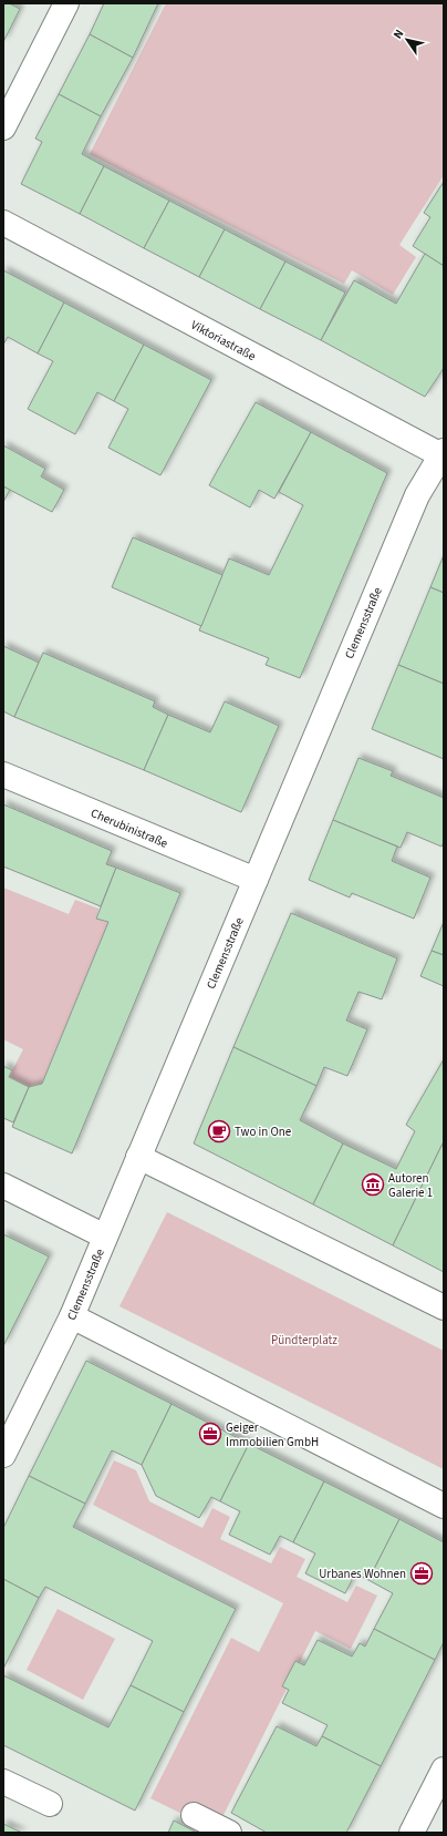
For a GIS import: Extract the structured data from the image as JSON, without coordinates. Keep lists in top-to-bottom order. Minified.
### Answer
{"streets":{"street":["Viktoriastraße","Clemensstraße","Cherubinistraße"]},"crossings":[["Viktoriastraße","Clemensstraße"],["Clemensstraße","Cherubinistraße"]],"parks":["Pündterplatz"],"places":{"cafe":["Two in One"],"museum":["Autoren Galerie 1"],"office":["Geiger Immobilien GmbH","Urbanes Wohnen"]},"north":"top left"}
